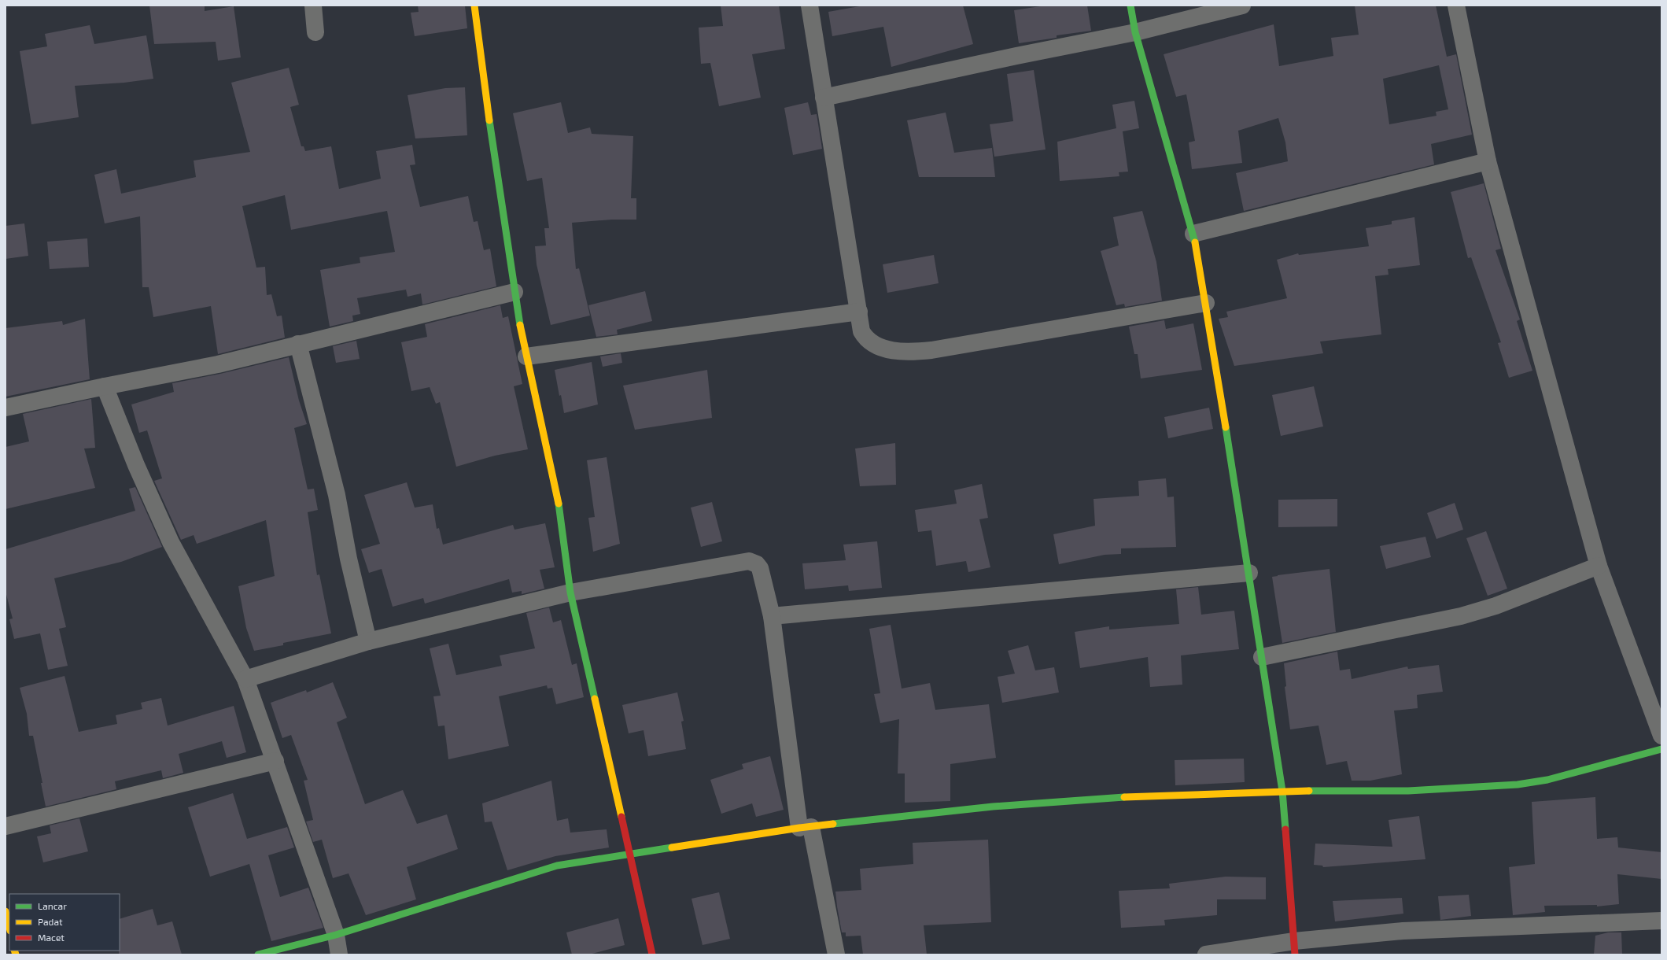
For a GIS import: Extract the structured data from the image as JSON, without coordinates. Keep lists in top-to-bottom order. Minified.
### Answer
{"legend":["Lancar","Padat","Macet"]}
